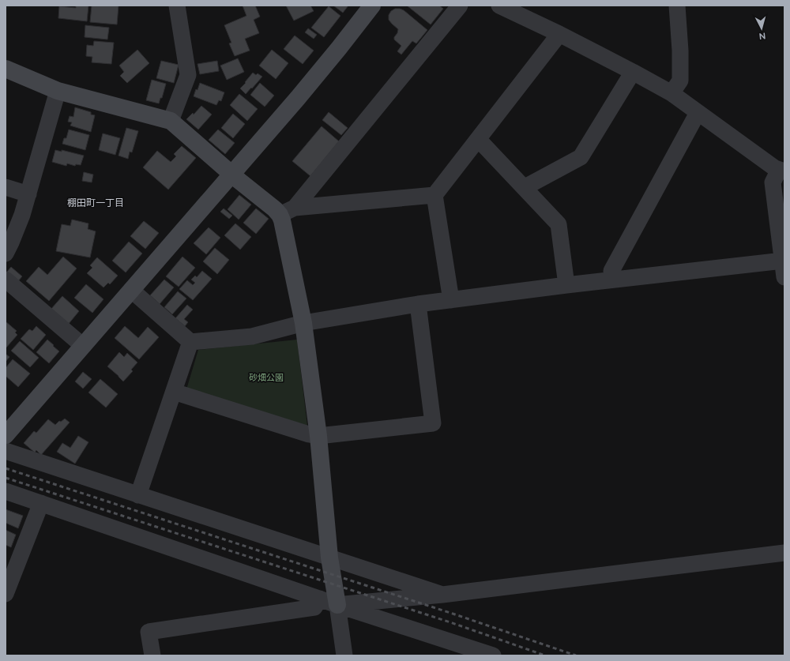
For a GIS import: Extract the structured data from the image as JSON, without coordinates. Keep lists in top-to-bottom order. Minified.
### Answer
{"districts":["棚田町一丁目"],"parks":["砂畑公園"],"north":"bottom"}
